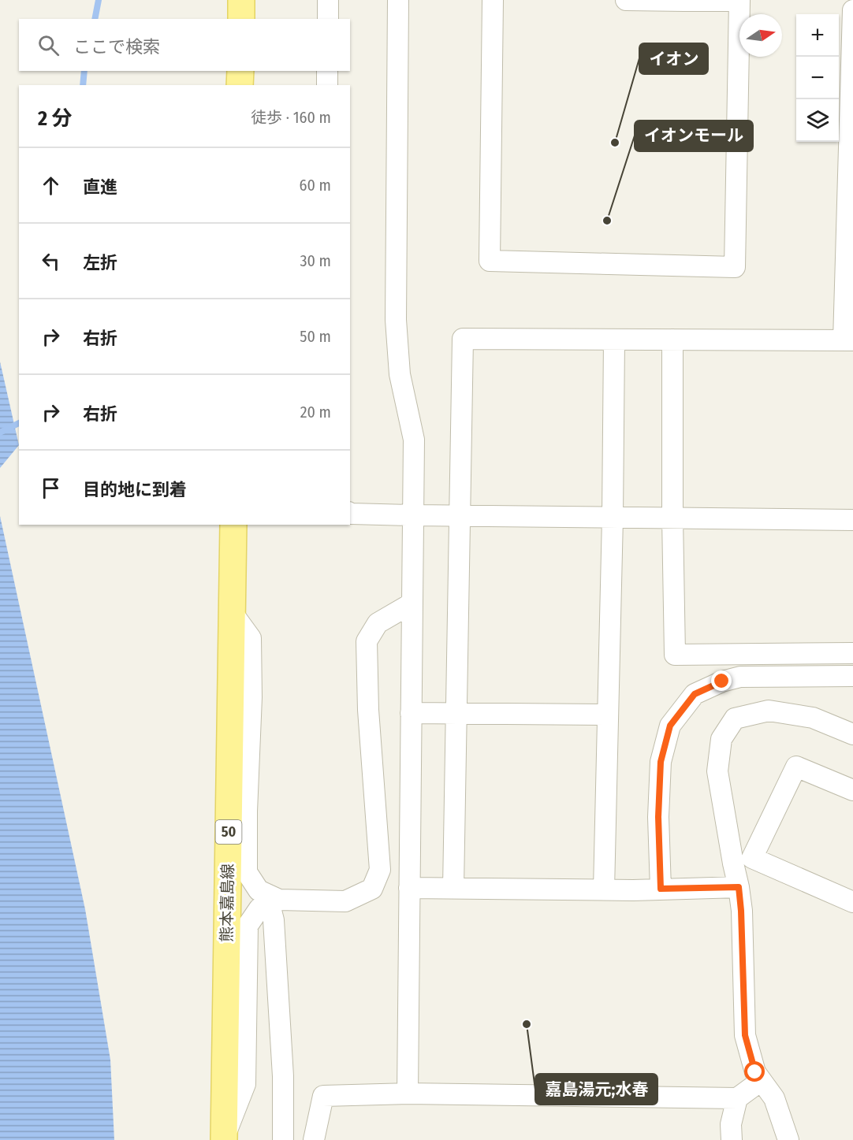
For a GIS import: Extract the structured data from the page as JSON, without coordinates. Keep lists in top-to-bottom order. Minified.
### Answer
{"streets":{"main road":["50","熊本嘉島線"]},"places":["イオン","イオンモール","嘉島湯元;水春"],"north":"right","page":{"map_buttons":["+","−"],"search":"ここで検索","heading":["2 分","徒歩 · 160 m"],"list":[["直進","60 m"],["左折","30 m"],["右折","50 m"],["右折","20 m"],"目的地に到着"]}}
